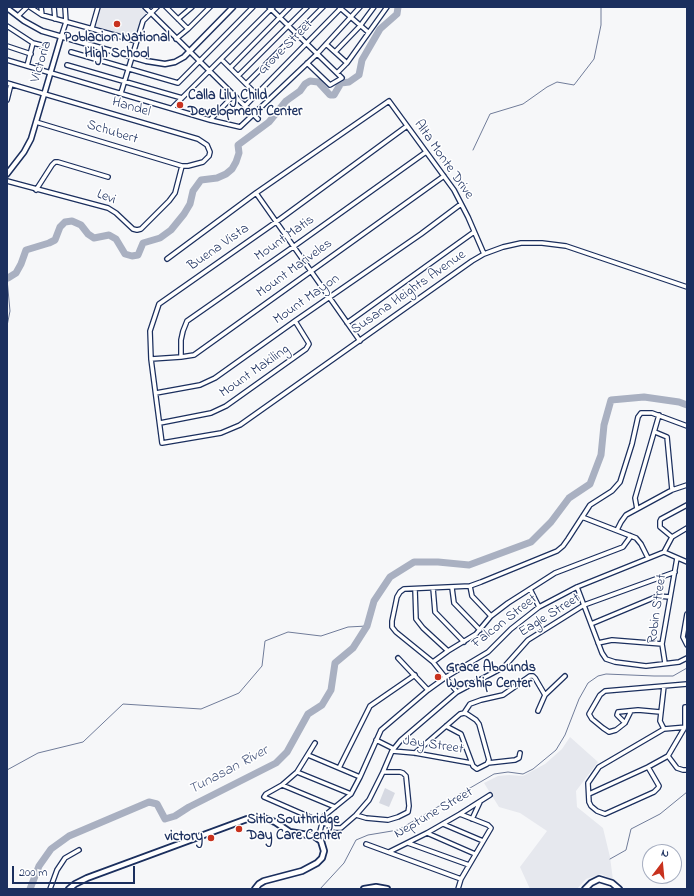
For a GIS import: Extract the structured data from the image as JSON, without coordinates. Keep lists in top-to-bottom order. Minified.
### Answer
{"streets":{"street":["Grove Street","Victoria","Handel","Schubert","Alta Monte Drive","Levi","Mount Matis","Buena Vista","Mount Mariveles","Susana Heights Avenue","Mount Mayon","Mount Makiling","Robin Street","Eagle Street","Falcon Street","Jay Street","Neptune Street"]},"crossings":[["Victoria","Handel"],["Victoria","Schubert"],["Handel","Schubert"],["Handel","Levi"],["Schubert","Levi"],["Alta Monte Drive","Mount Matis"],["Alta Monte Drive","Buena Vista"],["Alta Monte Drive","Mount Mariveles"],["Alta Monte Drive","Susana Heights Avenue"],["Alta Monte Drive","Mount Mayon"],["Mount Matis","Mount Mariveles"],["Buena Vista","Mount Mariveles"],["Buena Vista","Susana Heights Avenue"],["Buena Vista","Mount Mayon"],["Buena Vista","Mount Makiling"],["Mount Mayon","Mount Makiling"],["Robin Street","Eagle Street"],["Eagle Street","Falcon Street"],["Eagle Street","Jay Street"]],"water":["Tunasan River"],"places":["Poblacion National High School","Calla Lily Child Development Center","Grace Abounds Worship Center","Sitio Southridge Day Care Center","victory"],"scale_bar":"200 m","north":"top"}
